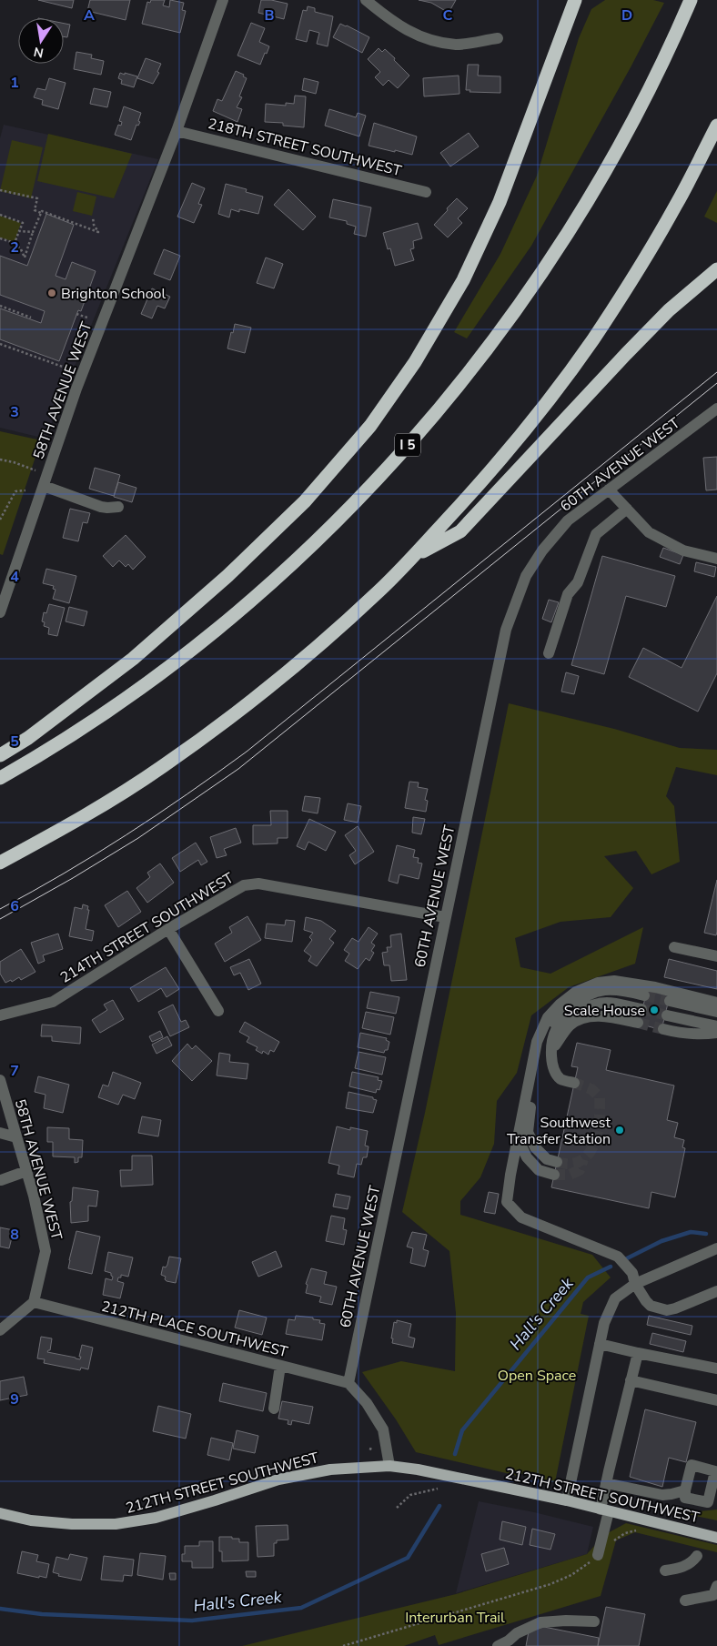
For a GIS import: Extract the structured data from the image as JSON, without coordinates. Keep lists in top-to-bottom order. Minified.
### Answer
{"streets":{"highway":["I 5"],"main road":["212TH STREET SOUTHWEST"],"street":["218TH STREET SOUTHWEST","58TH AVENUE WEST","60TH AVENUE WEST","214TH STREET SOUTHWEST","212TH PLACE SOUTHWEST"]},"crossings":[["218TH STREET SOUTHWEST","58TH AVENUE WEST"],["58TH AVENUE WEST","212TH PLACE SOUTHWEST"],["60TH AVENUE WEST","214TH STREET SOUTHWEST"],["60TH AVENUE WEST","212TH PLACE SOUTHWEST"]],"water":["Hall's Creek"],"parks":["Open Space","Interurban Trail"],"places":["Brighton School","Scale House","Southwest Transfer Station"],"north":"bottom","grid":{"columns":["A","B","C","D"],"rows":["1","2","3","4","5","6","7","8","9"]}}
